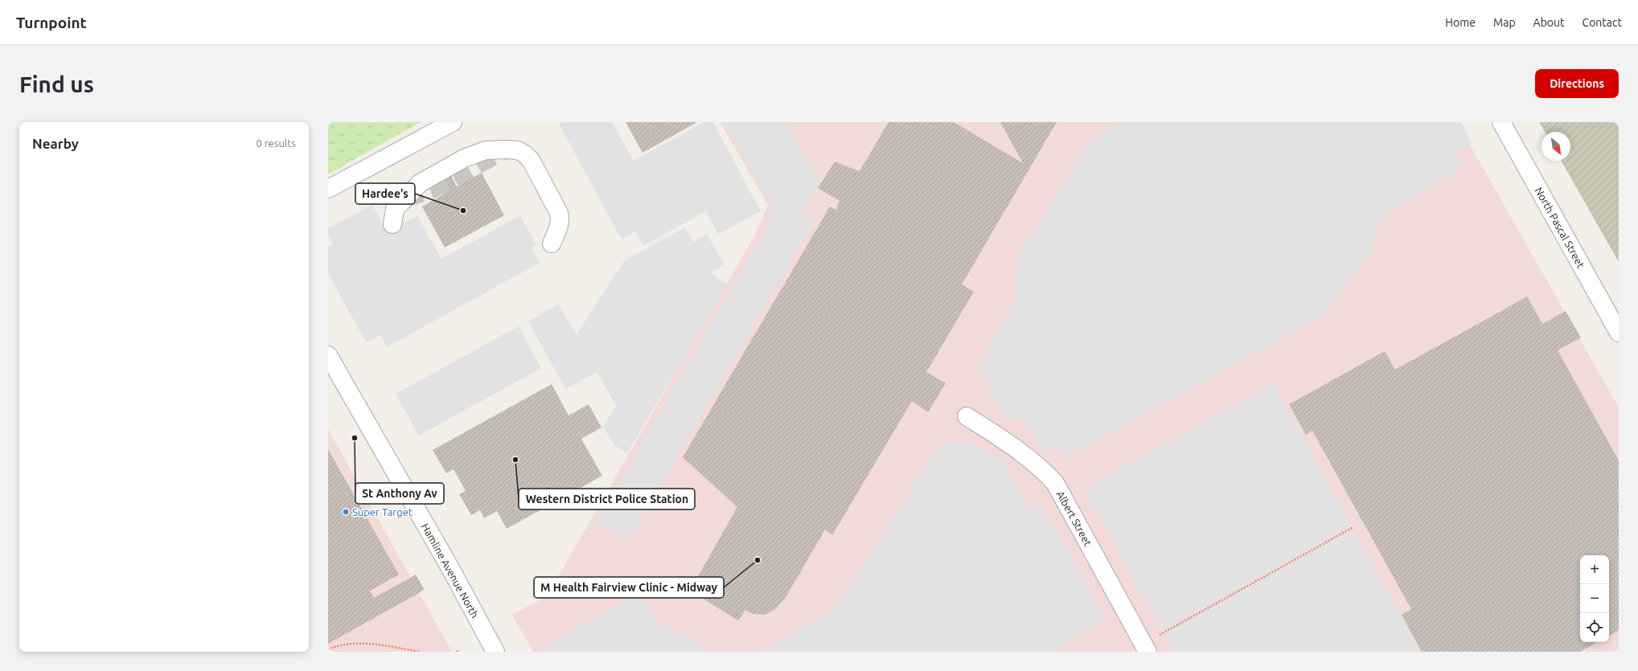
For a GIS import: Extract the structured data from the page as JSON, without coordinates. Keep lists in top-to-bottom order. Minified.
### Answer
{"streets":{"street":["North Pascal Street","Albert Street","Hamline Avenue North"]},"places":["Hardee's","St Anthony Av","Western District Police Station","Super Target","M Health Fairview Clinic - Midway"],"north":"bottom right","page":{"header":"Turnpoint","nav":["Home","Map","About","Contact"],"buttons":"Directions","title":"Find us","heading":["Nearby","0 results"],"map_buttons":["+","−"]}}
